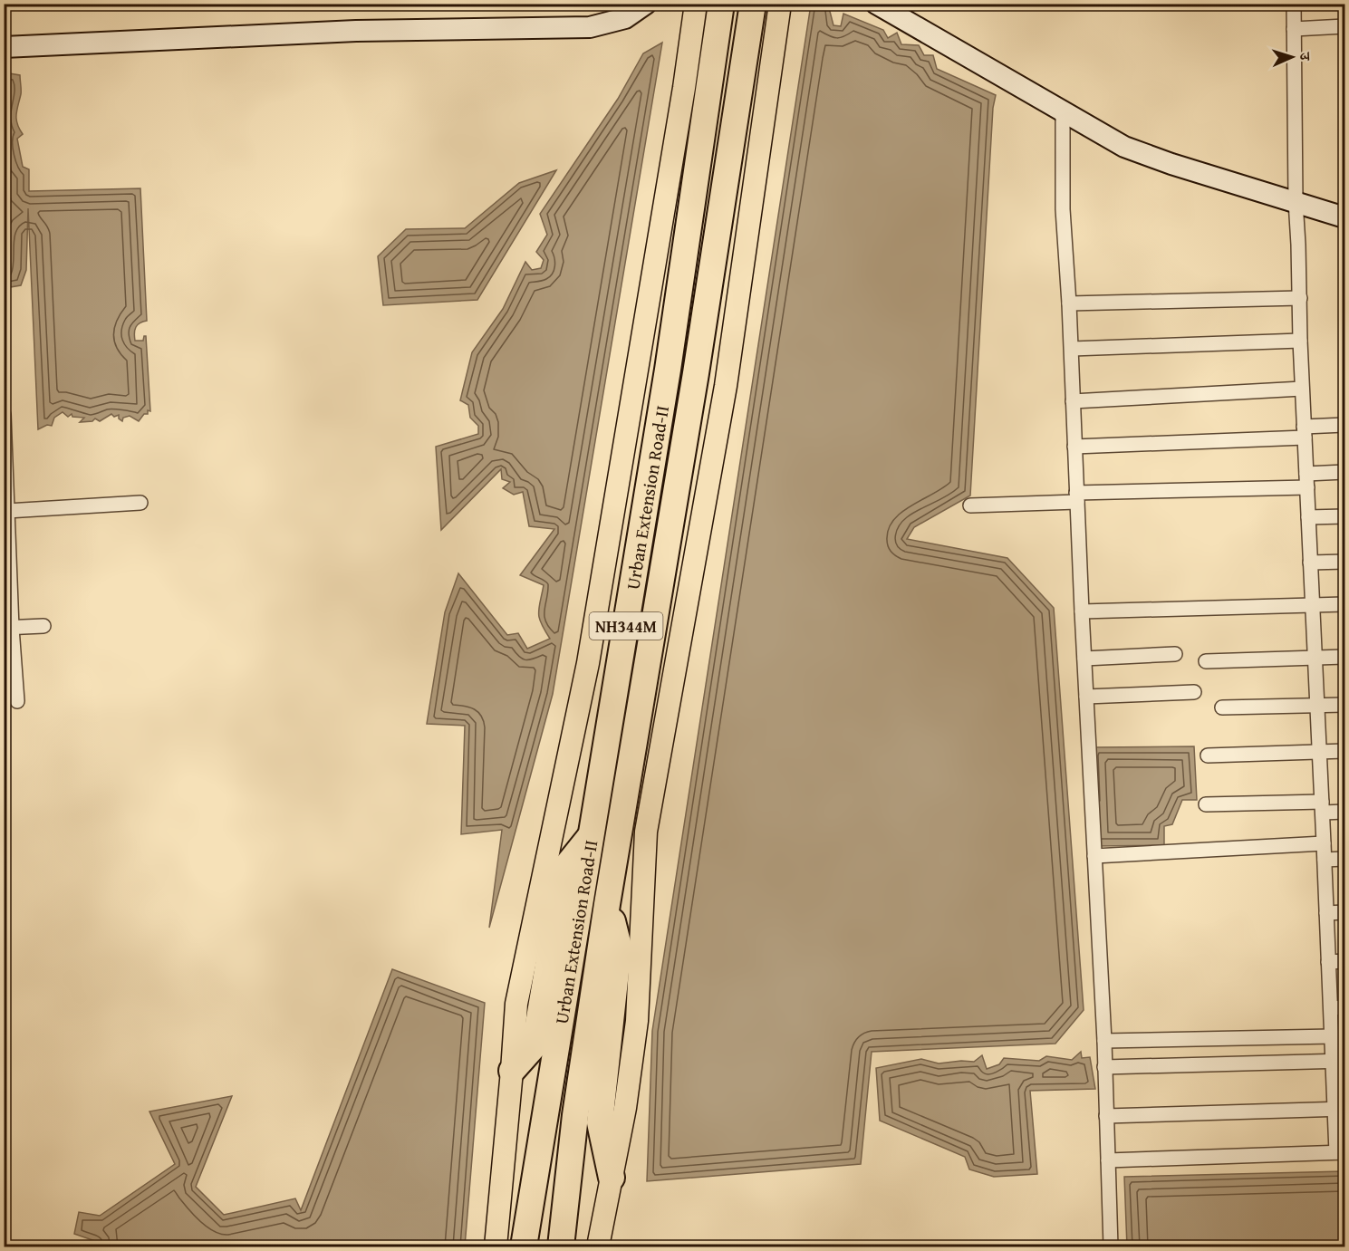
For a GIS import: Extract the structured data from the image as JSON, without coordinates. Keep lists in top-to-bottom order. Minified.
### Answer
{"streets":{"highway":["Urban Extension Road-II","NH344M"]},"north":"right"}
